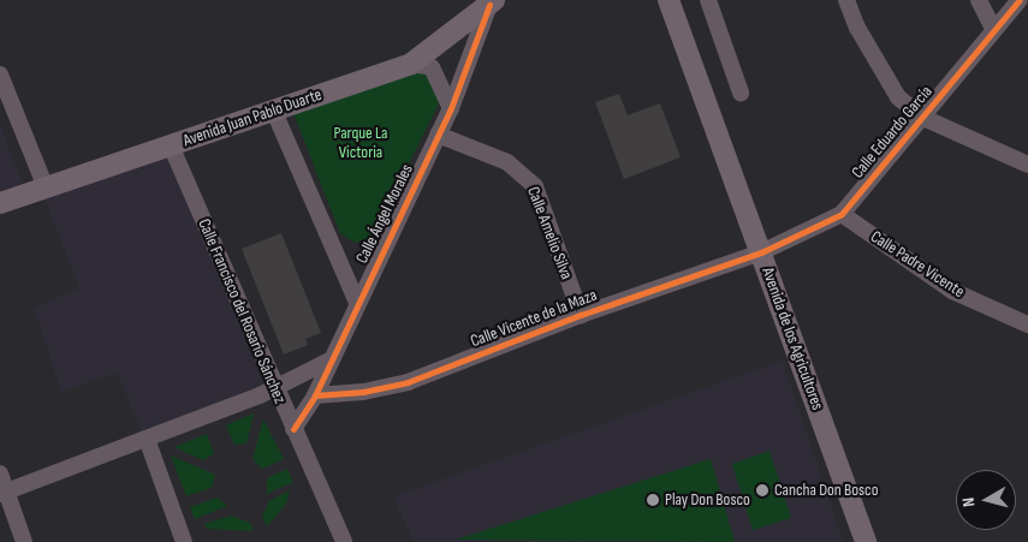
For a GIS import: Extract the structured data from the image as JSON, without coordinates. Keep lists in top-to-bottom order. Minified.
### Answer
{"streets":{"main road":["Avenida Juan Pablo Duarte","Avenida de los Agricultores"],"street":["Calle Eduardo García","Calle Ángel Morales","Calle Amelio Silva","Calle Padre Vicente","Calle Francisco del Rosario Sánchez","Calle Vicente de la Maza"]},"crossings":[["Avenida Juan Pablo Duarte","Calle Ángel Morales"],["Avenida Juan Pablo Duarte","Calle Francisco del Rosario Sánchez"],["Calle Eduardo García","Calle Padre Vicente"],["Calle Eduardo García","Calle Vicente de la Maza"],["Calle Eduardo García","Avenida de los Agricultores"],["Calle Ángel Morales","Calle Amelio Silva"],["Calle Ángel Morales","Calle Francisco del Rosario Sánchez"],["Calle Ángel Morales","Calle Vicente de la Maza"],["Calle Amelio Silva","Calle Vicente de la Maza"],["Calle Vicente de la Maza","Avenida de los Agricultores"]],"parks":["Parque La Victoria"],"places":["Cancha Don Bosco","Play Don Bosco"],"north":"left"}
